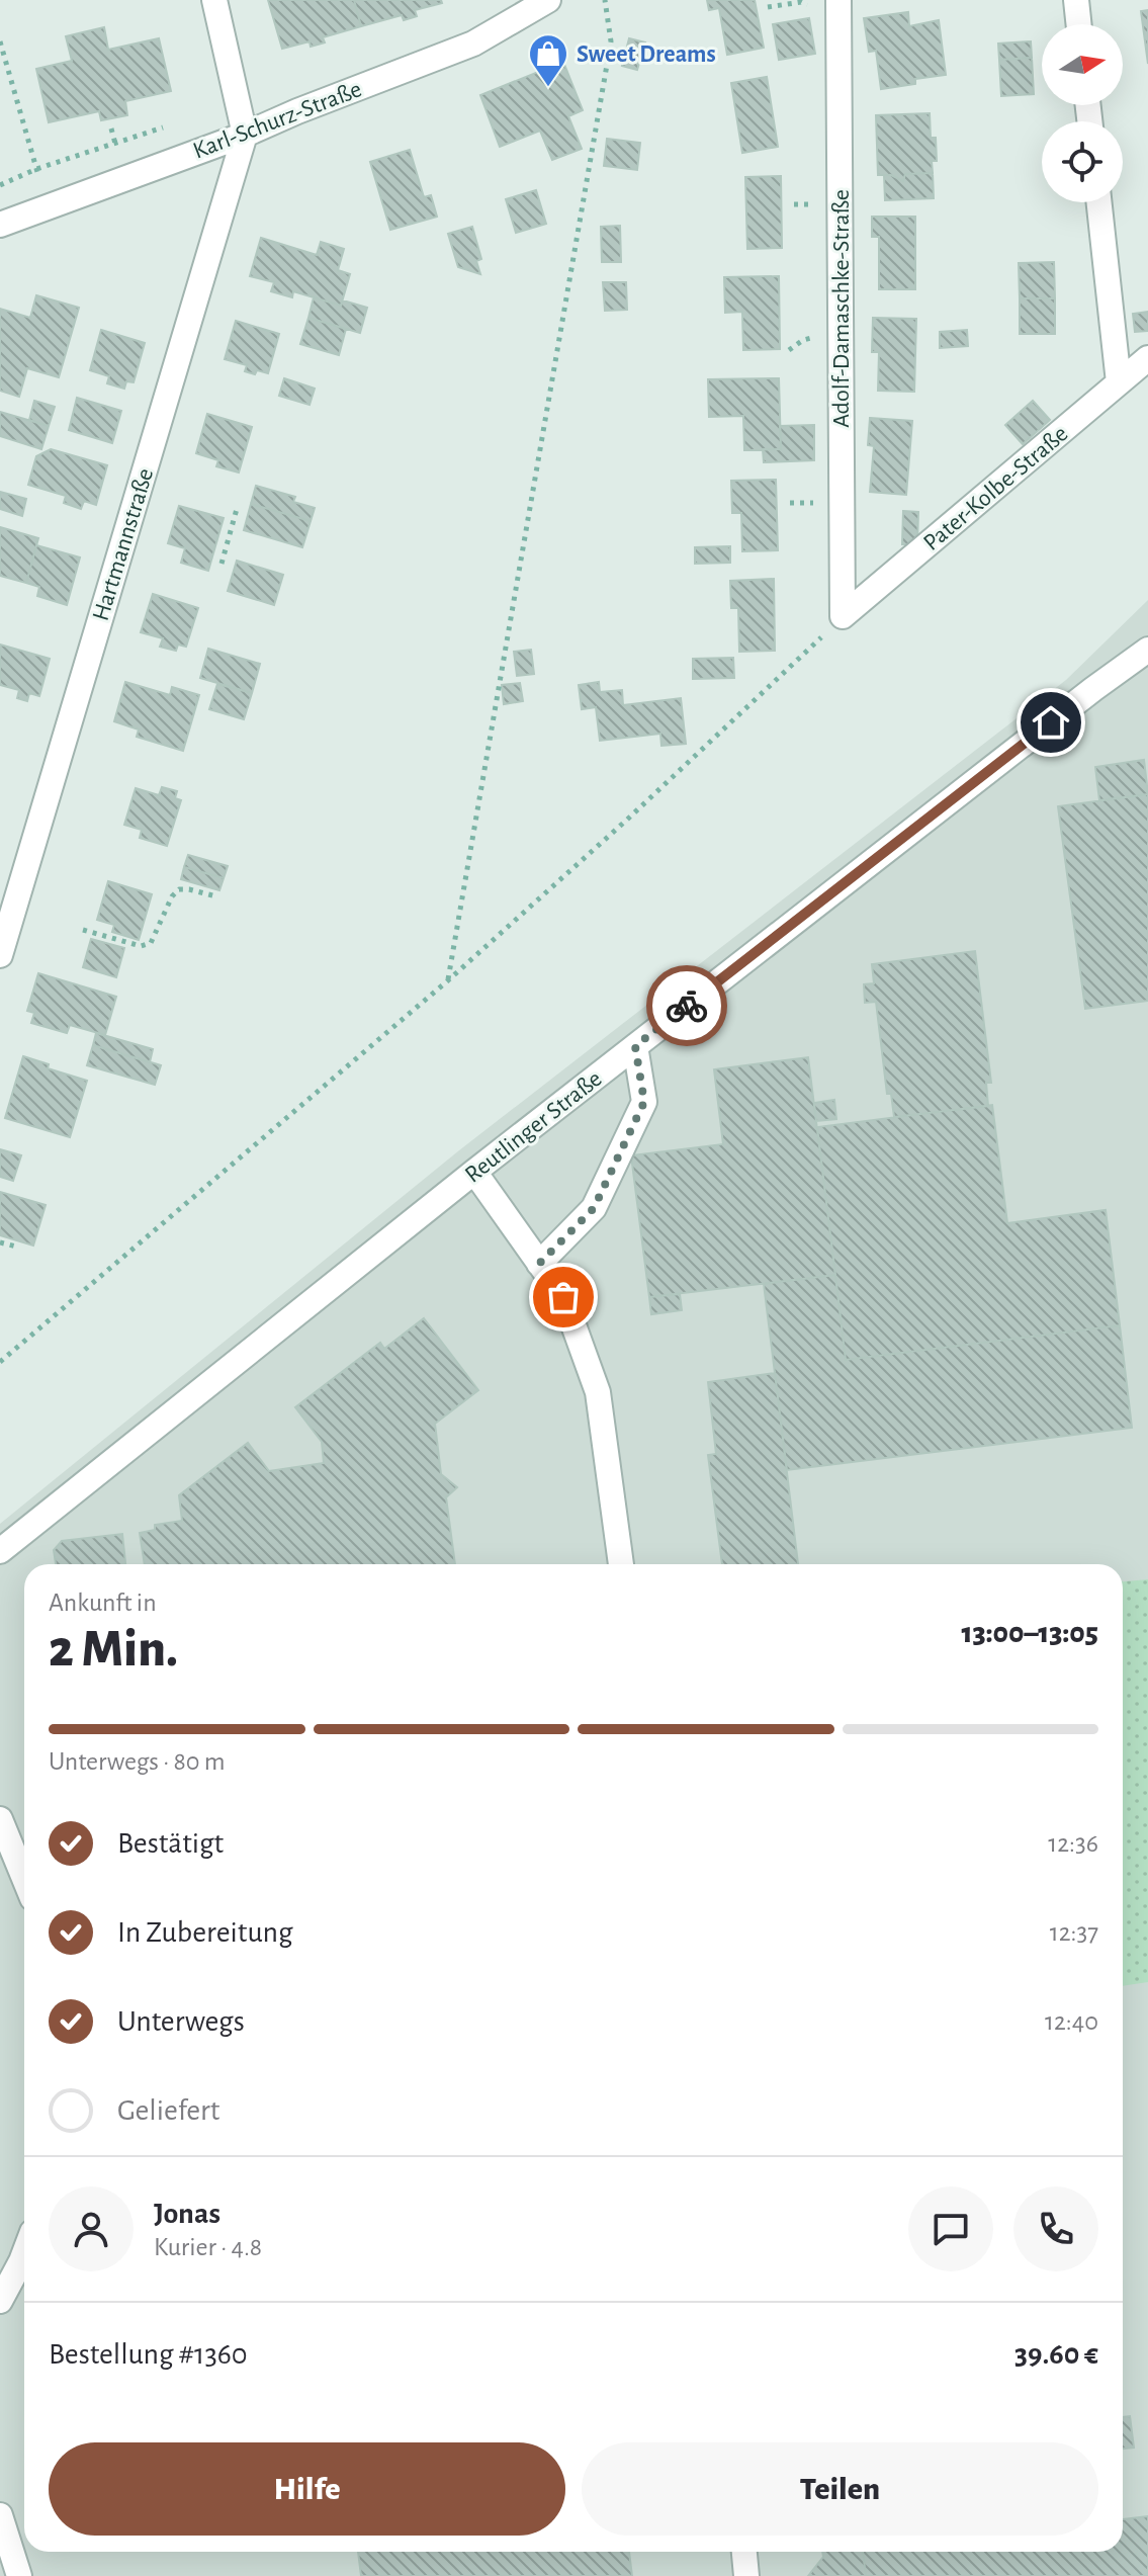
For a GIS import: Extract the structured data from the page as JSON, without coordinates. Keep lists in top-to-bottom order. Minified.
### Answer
{"streets":{"street":["Karl-Schurz-Straße","Adolf-Damaschke-Straße","Pater-Kolbe-Straße","Hartmannstraße","Reutlinger Straße"]},"crossings":[["Karl-Schurz-Straße","Hartmannstraße"],["Adolf-Damaschke-Straße","Pater-Kolbe-Straße"]],"places":{"shop":["Sweet Dreams"]},"north":"right","page":{"heading":["2 Min.","Ankunft in","13:00–13:05"],"panel":["Jonas","Kurier · 4.8","Bestellung #1360","39.60 €"],"bar":"Unterwegs · 80 m","list":[["Bestätigt","12:36"],["In Zubereitung","12:37"],["Unterwegs","12:40"],"Geliefert"],"buttons":["Hilfe","Teilen"]}}
